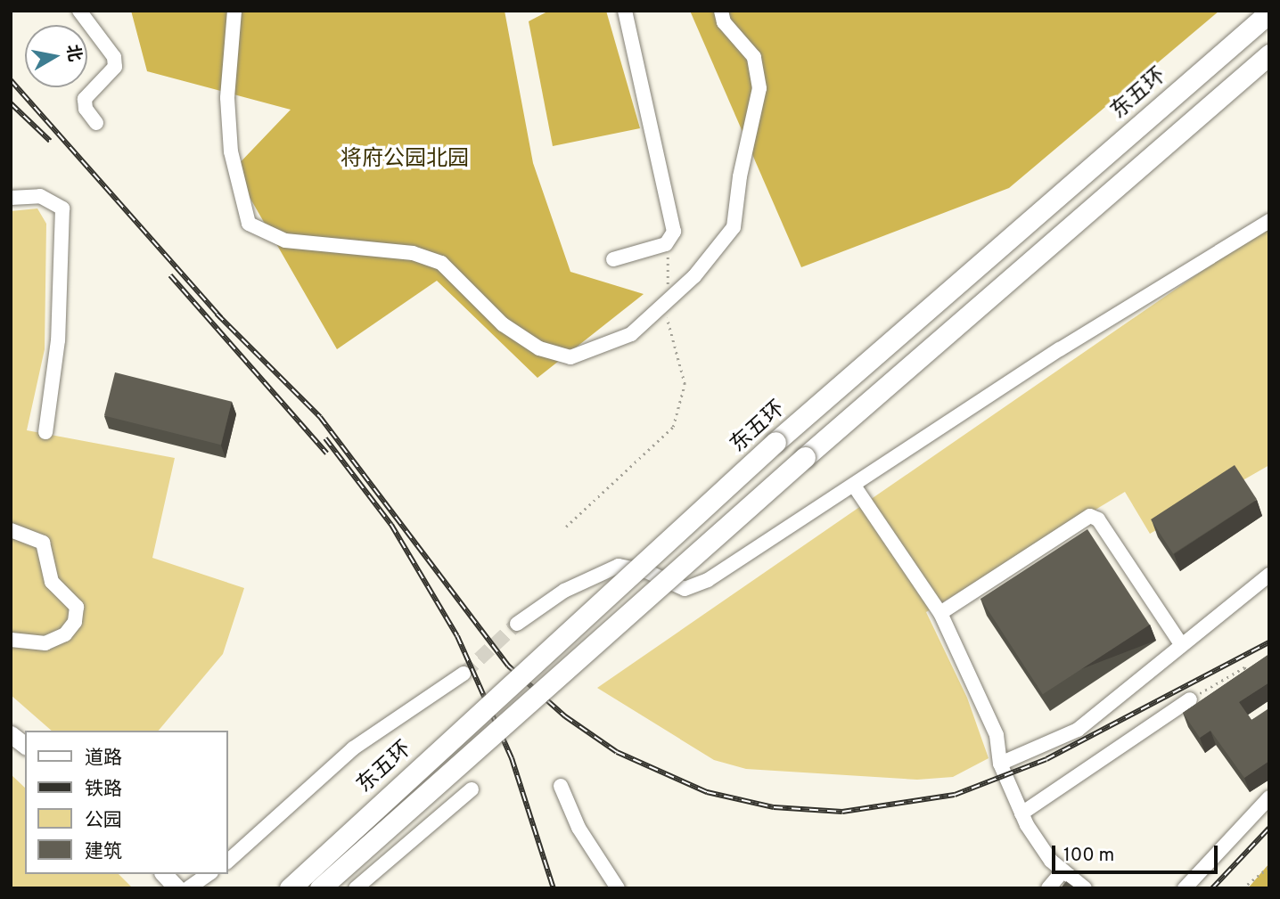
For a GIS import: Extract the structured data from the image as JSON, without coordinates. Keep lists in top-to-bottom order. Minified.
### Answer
{"streets":{"highway":["东五环"]},"parks":["将府公园北园"],"legend":["道路","铁路","公园","建筑"],"scale_bar":"100 m","north":"right"}
